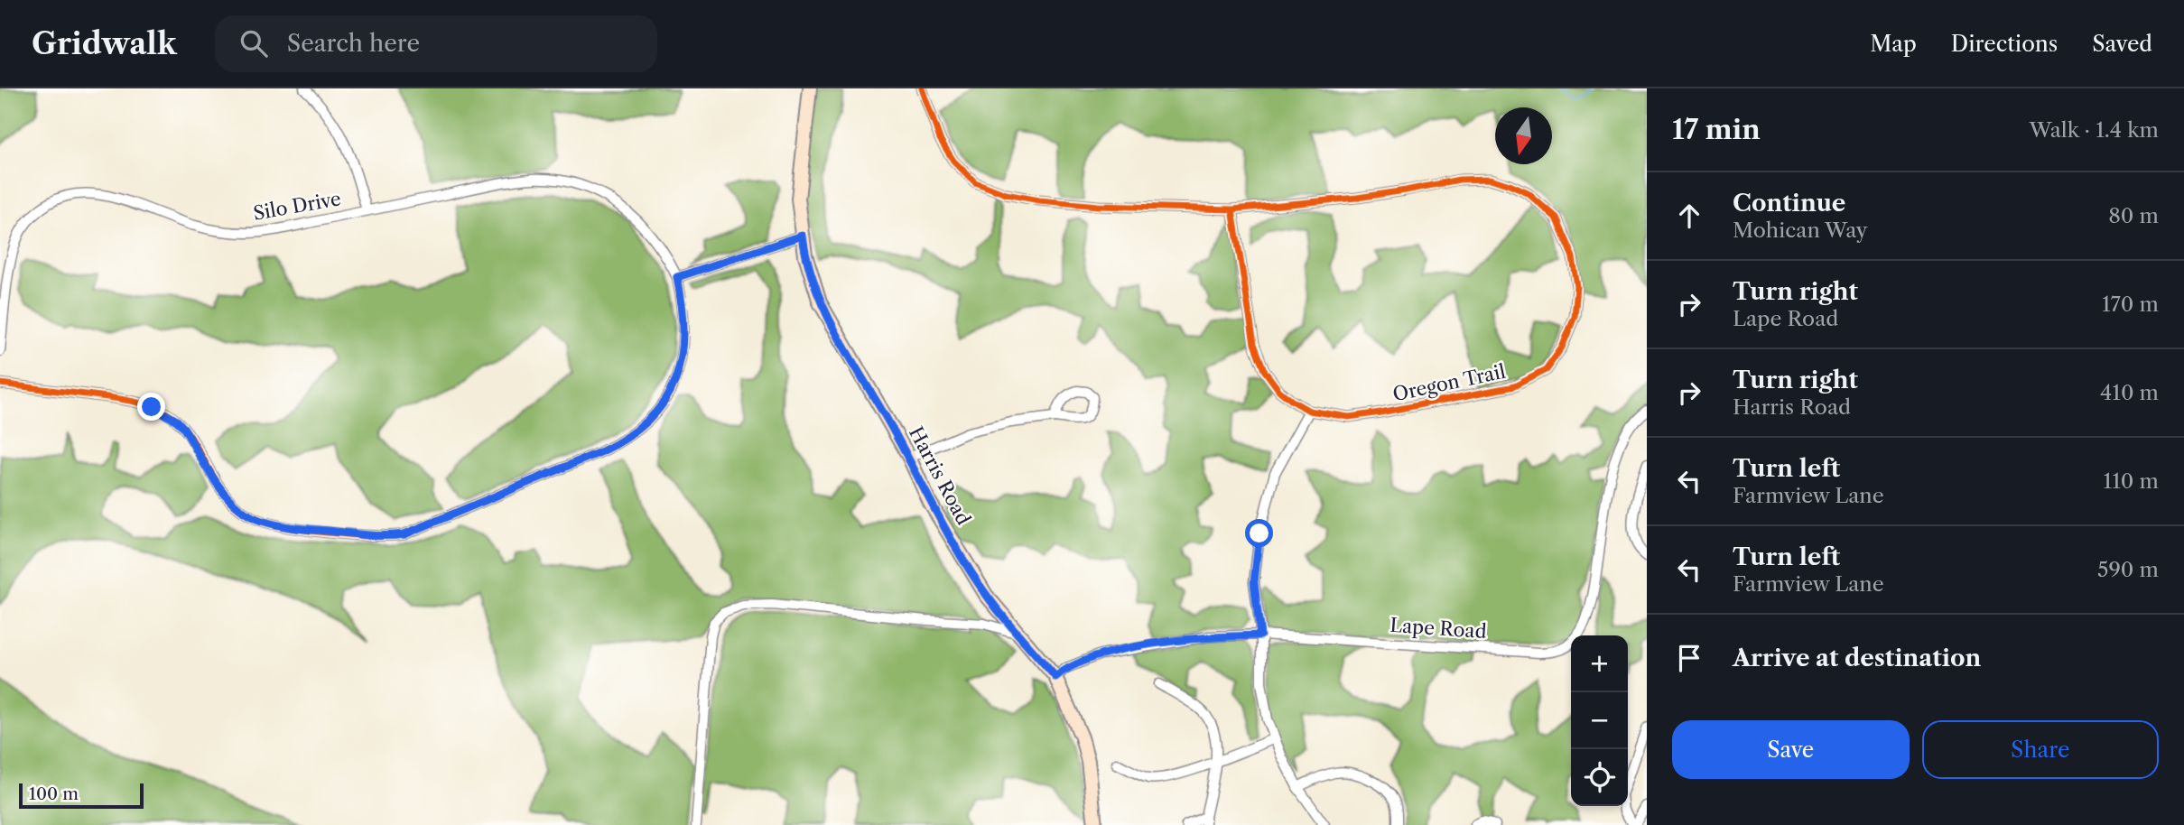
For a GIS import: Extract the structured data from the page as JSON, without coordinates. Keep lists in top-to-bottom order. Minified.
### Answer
{"streets":{"street":["Silo Drive","Oregon Trail","Harris Road","Lape Road"]},"crossings":[["Harris Road","Lape Road"]],"scale_bar":"100 m","north":"bottom","page":{"header":"Gridwalk","search":"Search here","nav":["Map","Directions","Saved"],"heading":["17 min","Walk · 1.4 km"],"list":[["Continue","Mohican Way","80 m"],["Turn right","Lape Road","170 m"],["Turn right","Harris Road","410 m"],["Turn left","Farmview Lane","110 m"],["Turn left","Farmview Lane","590 m"],"Arrive at destination"],"map_buttons":["+","−"],"buttons":["Save","Share"],"scale":"100 m"}}
